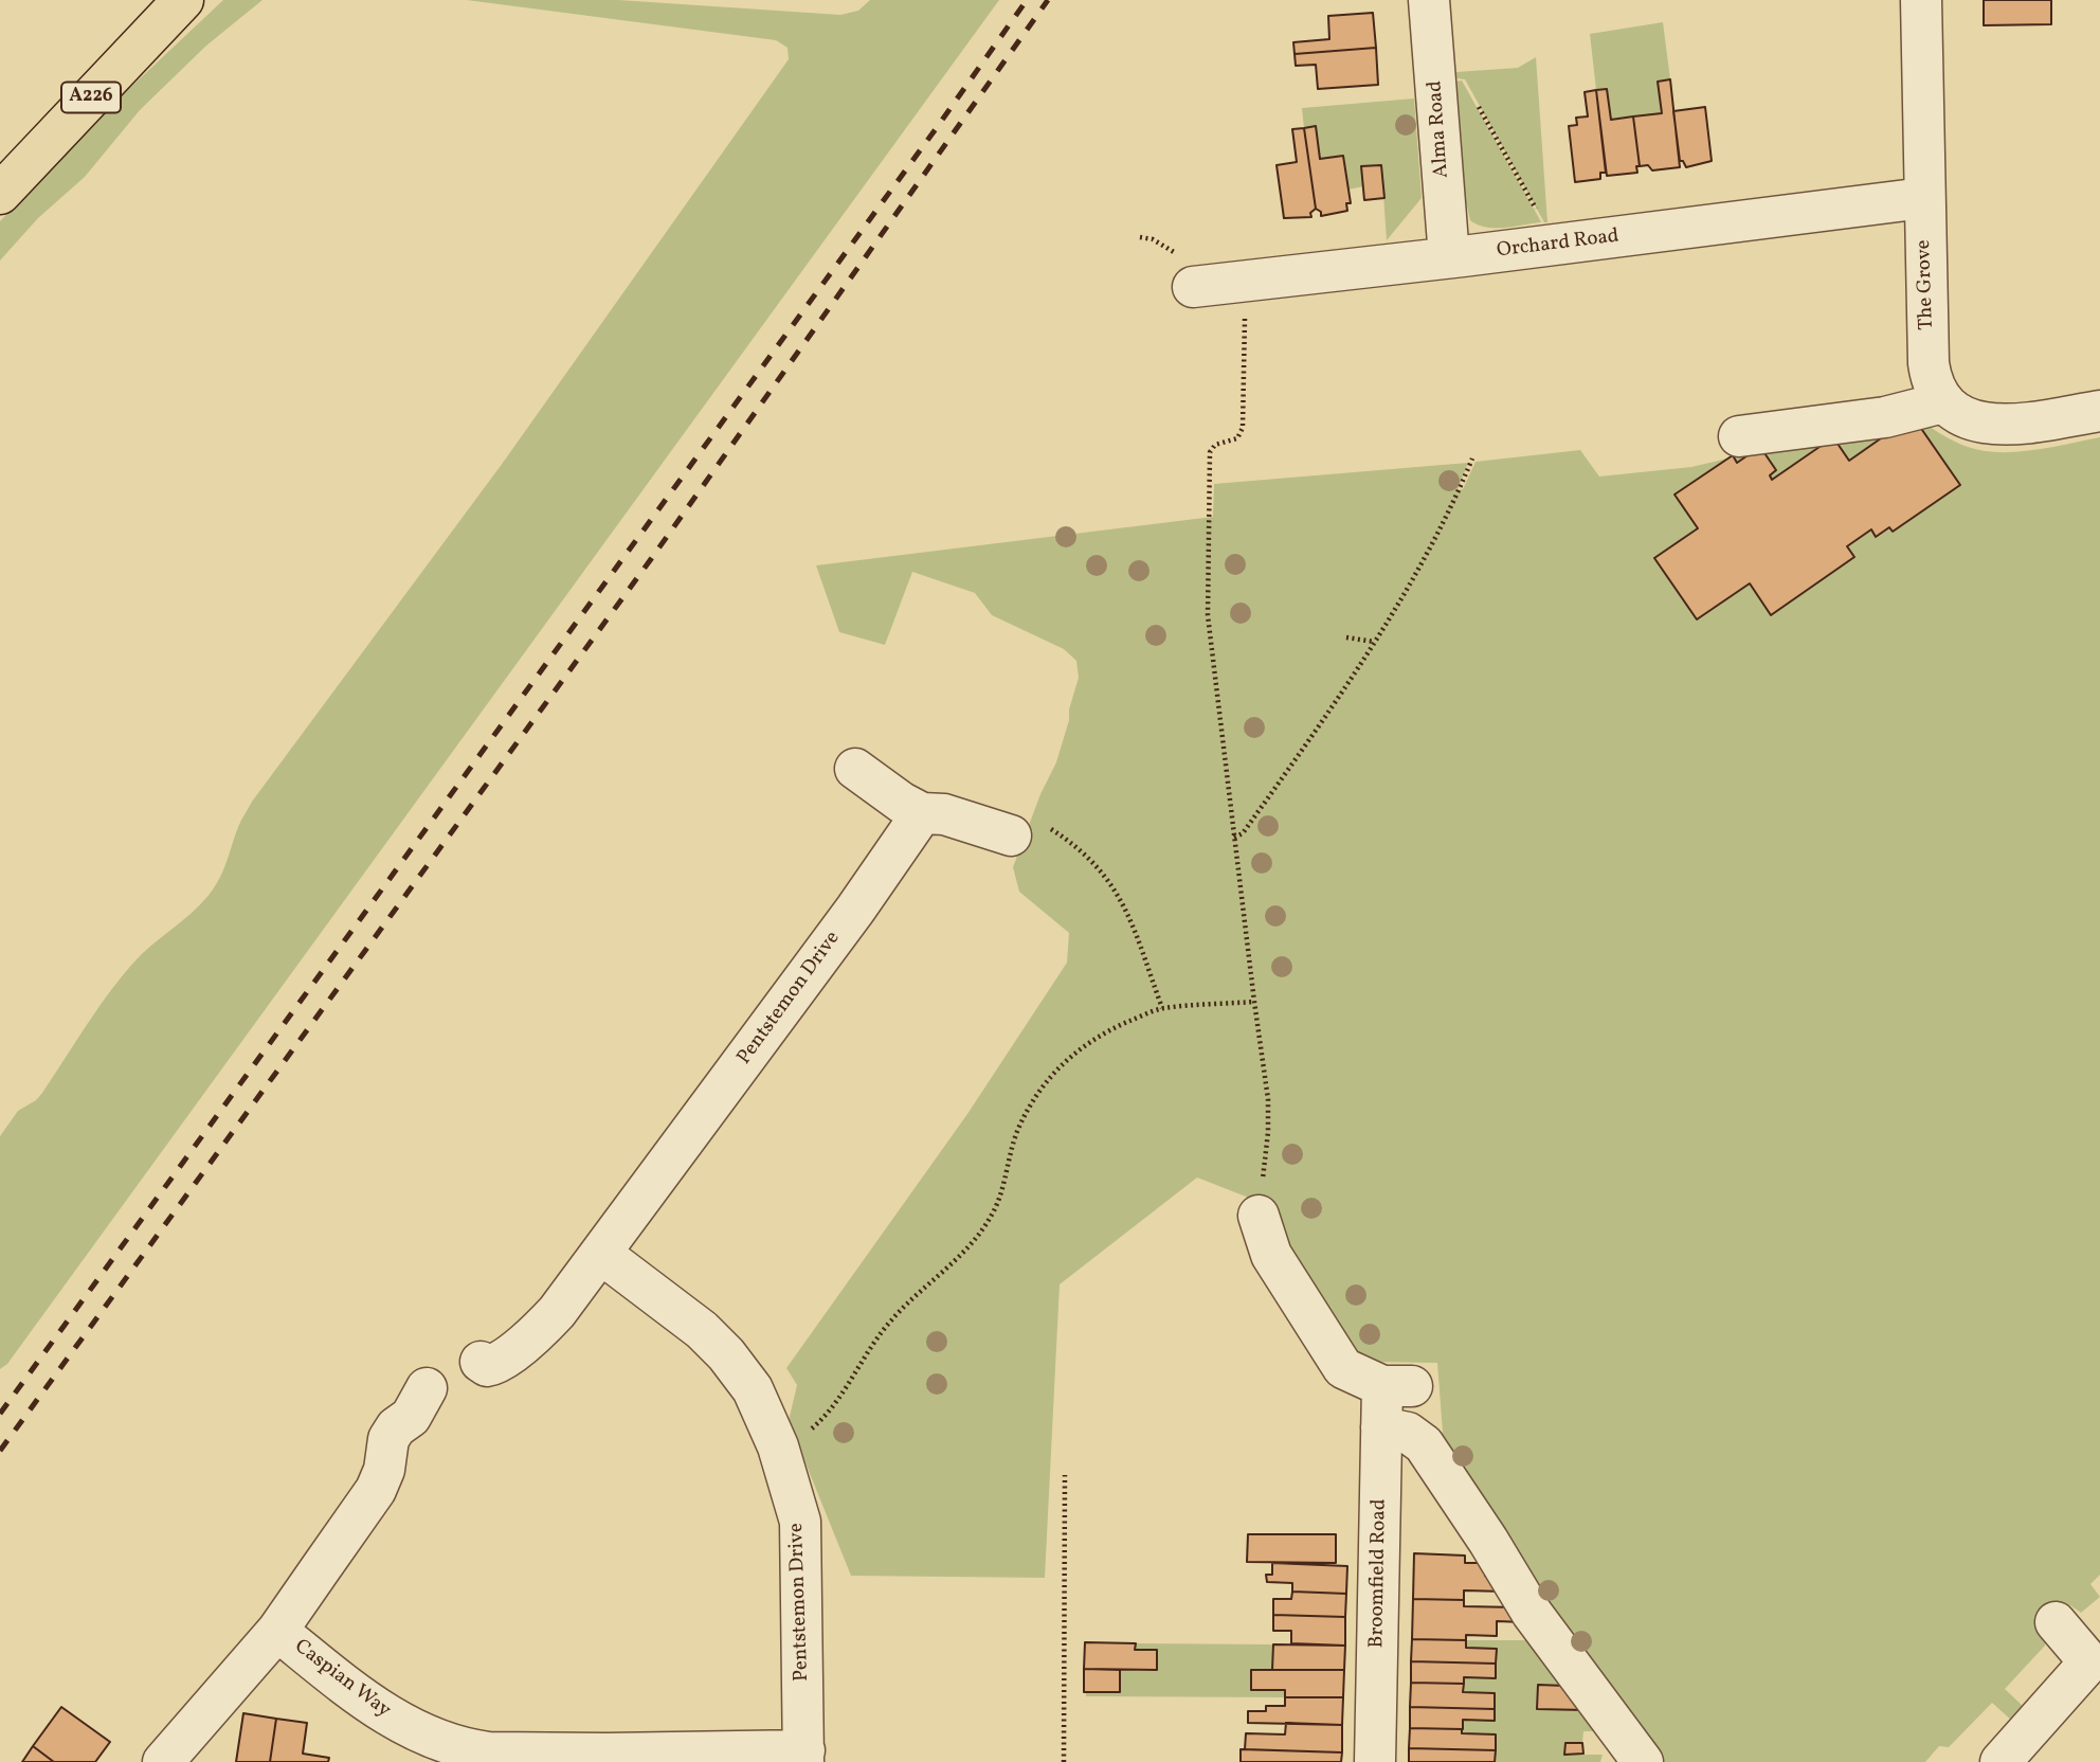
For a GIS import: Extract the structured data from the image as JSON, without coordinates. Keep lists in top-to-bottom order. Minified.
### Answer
{"streets":{"main road":["A226"],"street":["Alma Road","Orchard Road","The Grove","Pentstemon Drive","Broomfield Road","Caspian Way"]},"crossings":[["Alma Road","Orchard Road"],["Orchard Road","The Grove"],["Pentstemon Drive","Caspian Way"]]}
